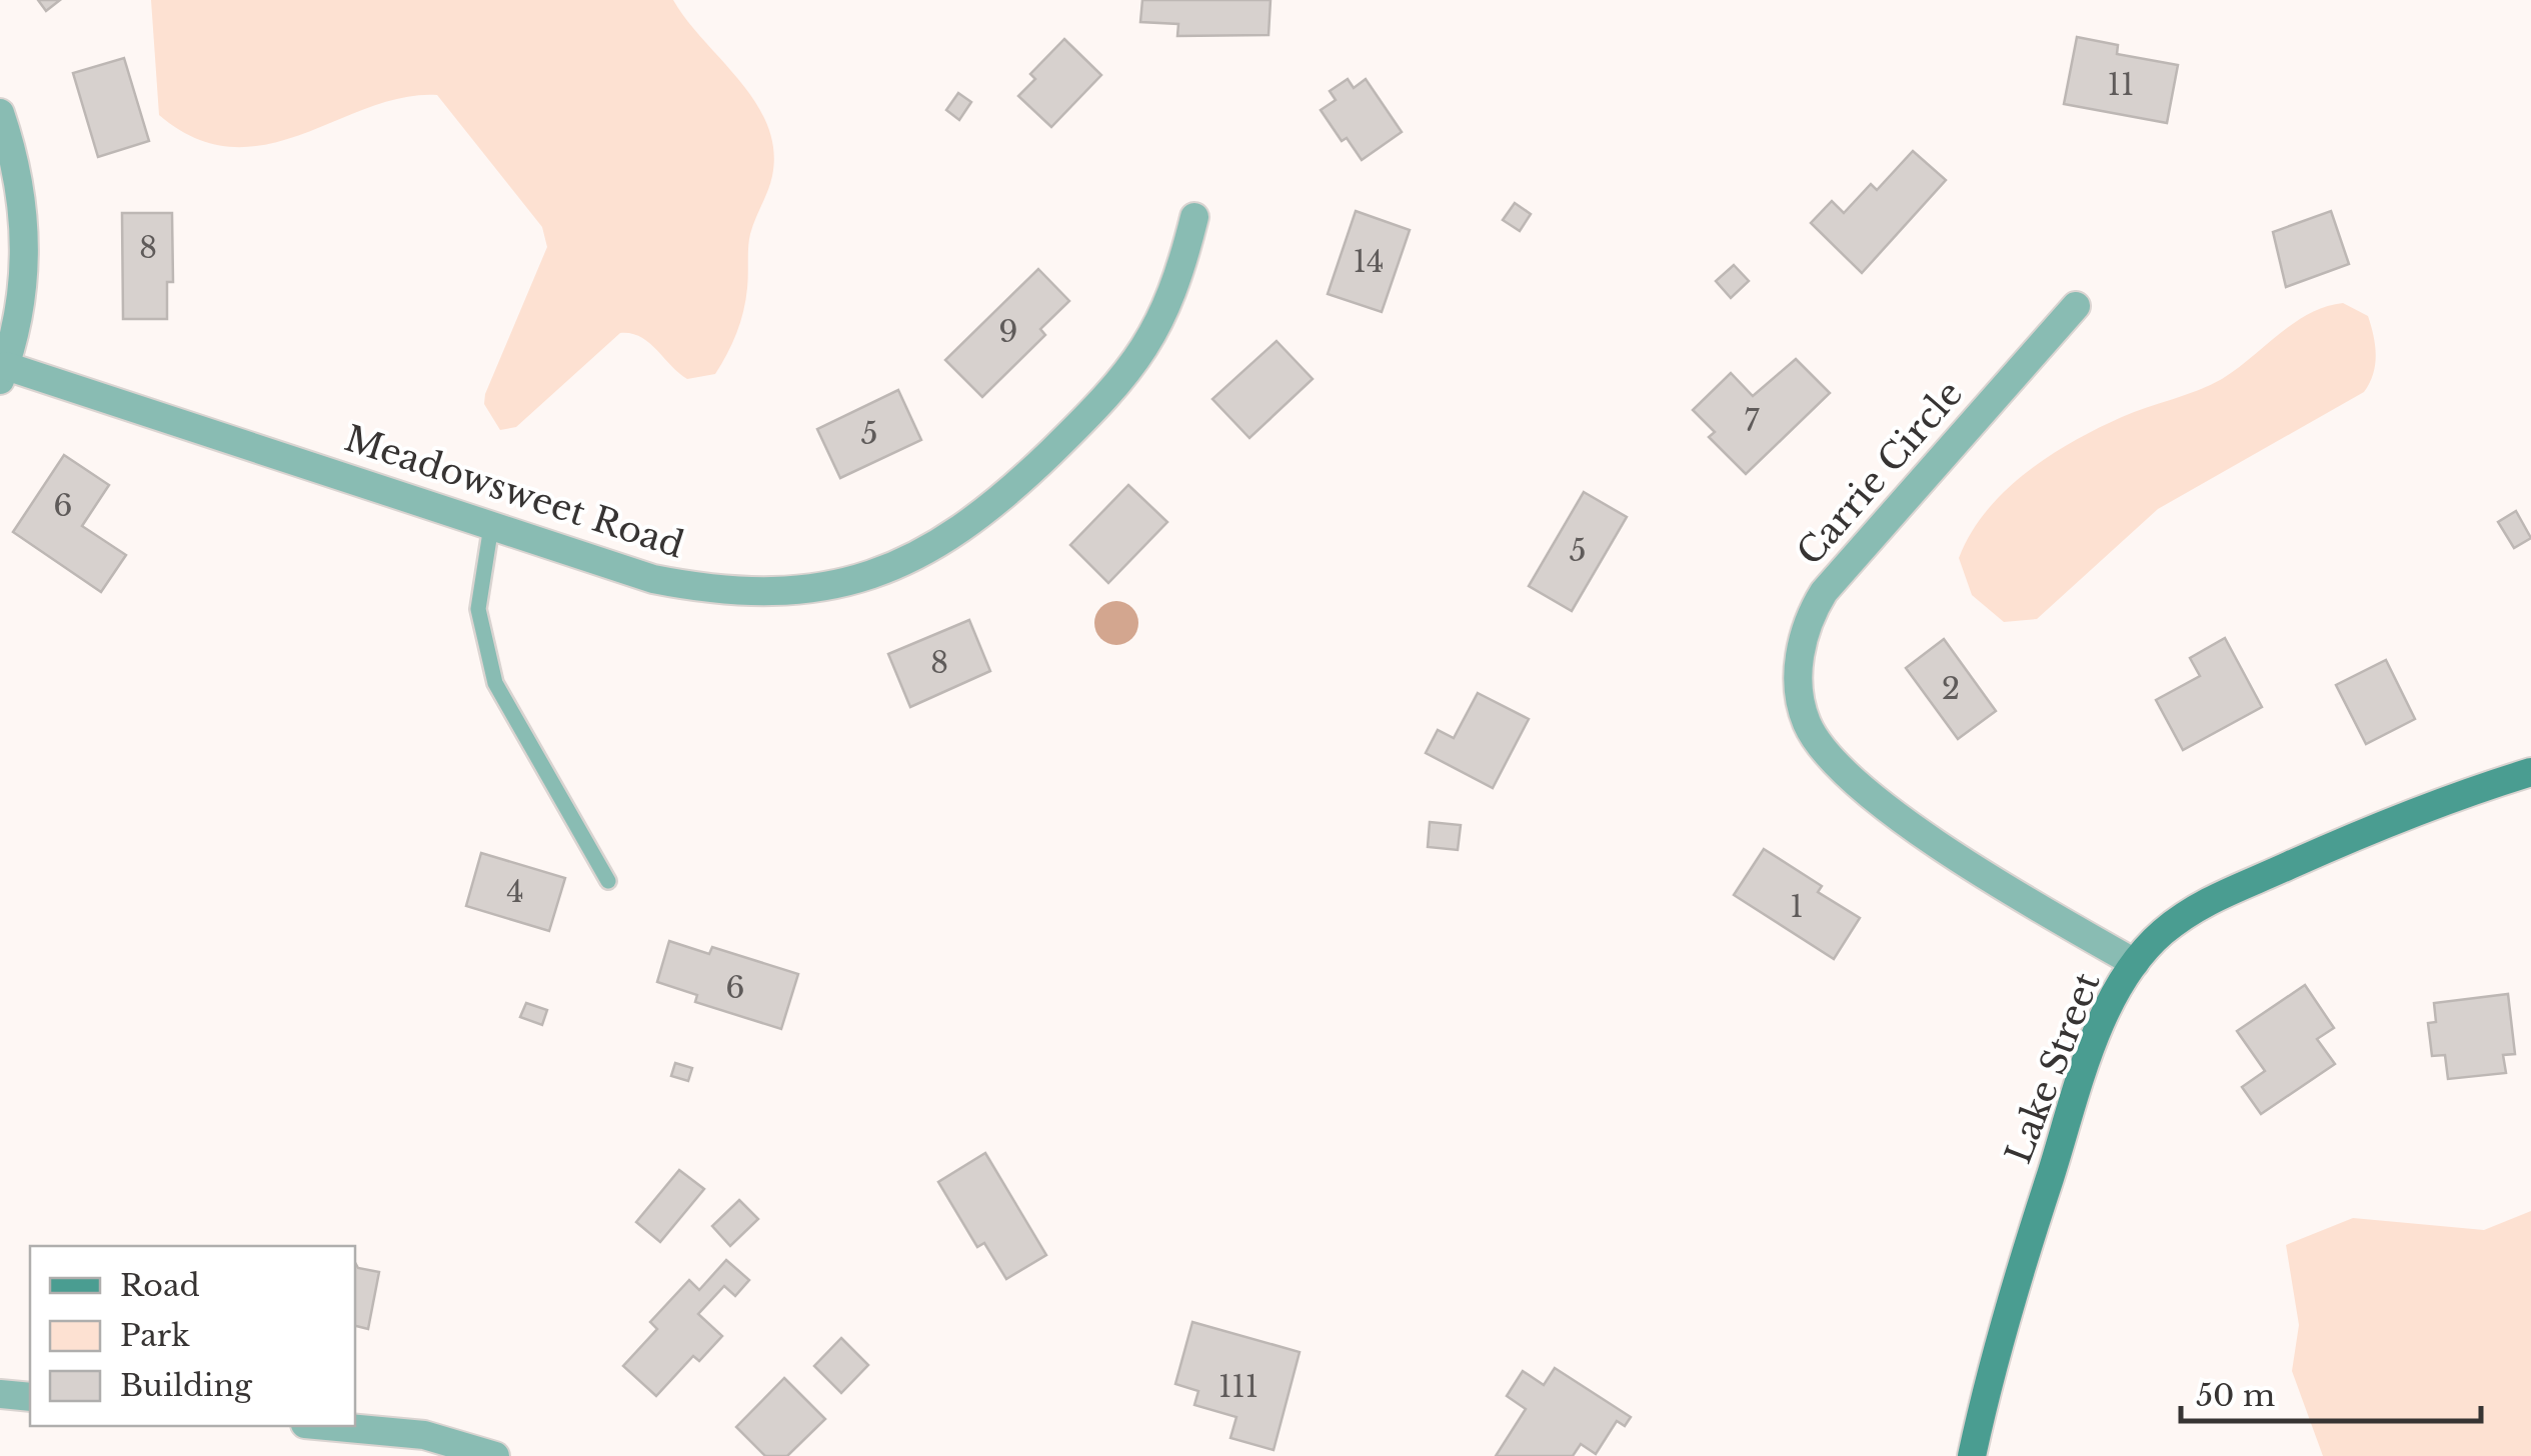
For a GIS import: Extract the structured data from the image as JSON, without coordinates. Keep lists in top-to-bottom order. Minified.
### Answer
{"streets":{"main road":["Lake Street"],"street":["Carrie Circle","Meadowsweet Road"]},"crossings":[["Carrie Circle","Lake Street"]],"house_numbers":["11","8","14","9","7","5","6","5","8","2","4","1","6","111"],"legend":["Road","Park","Building"],"scale_bar":"50 m"}
